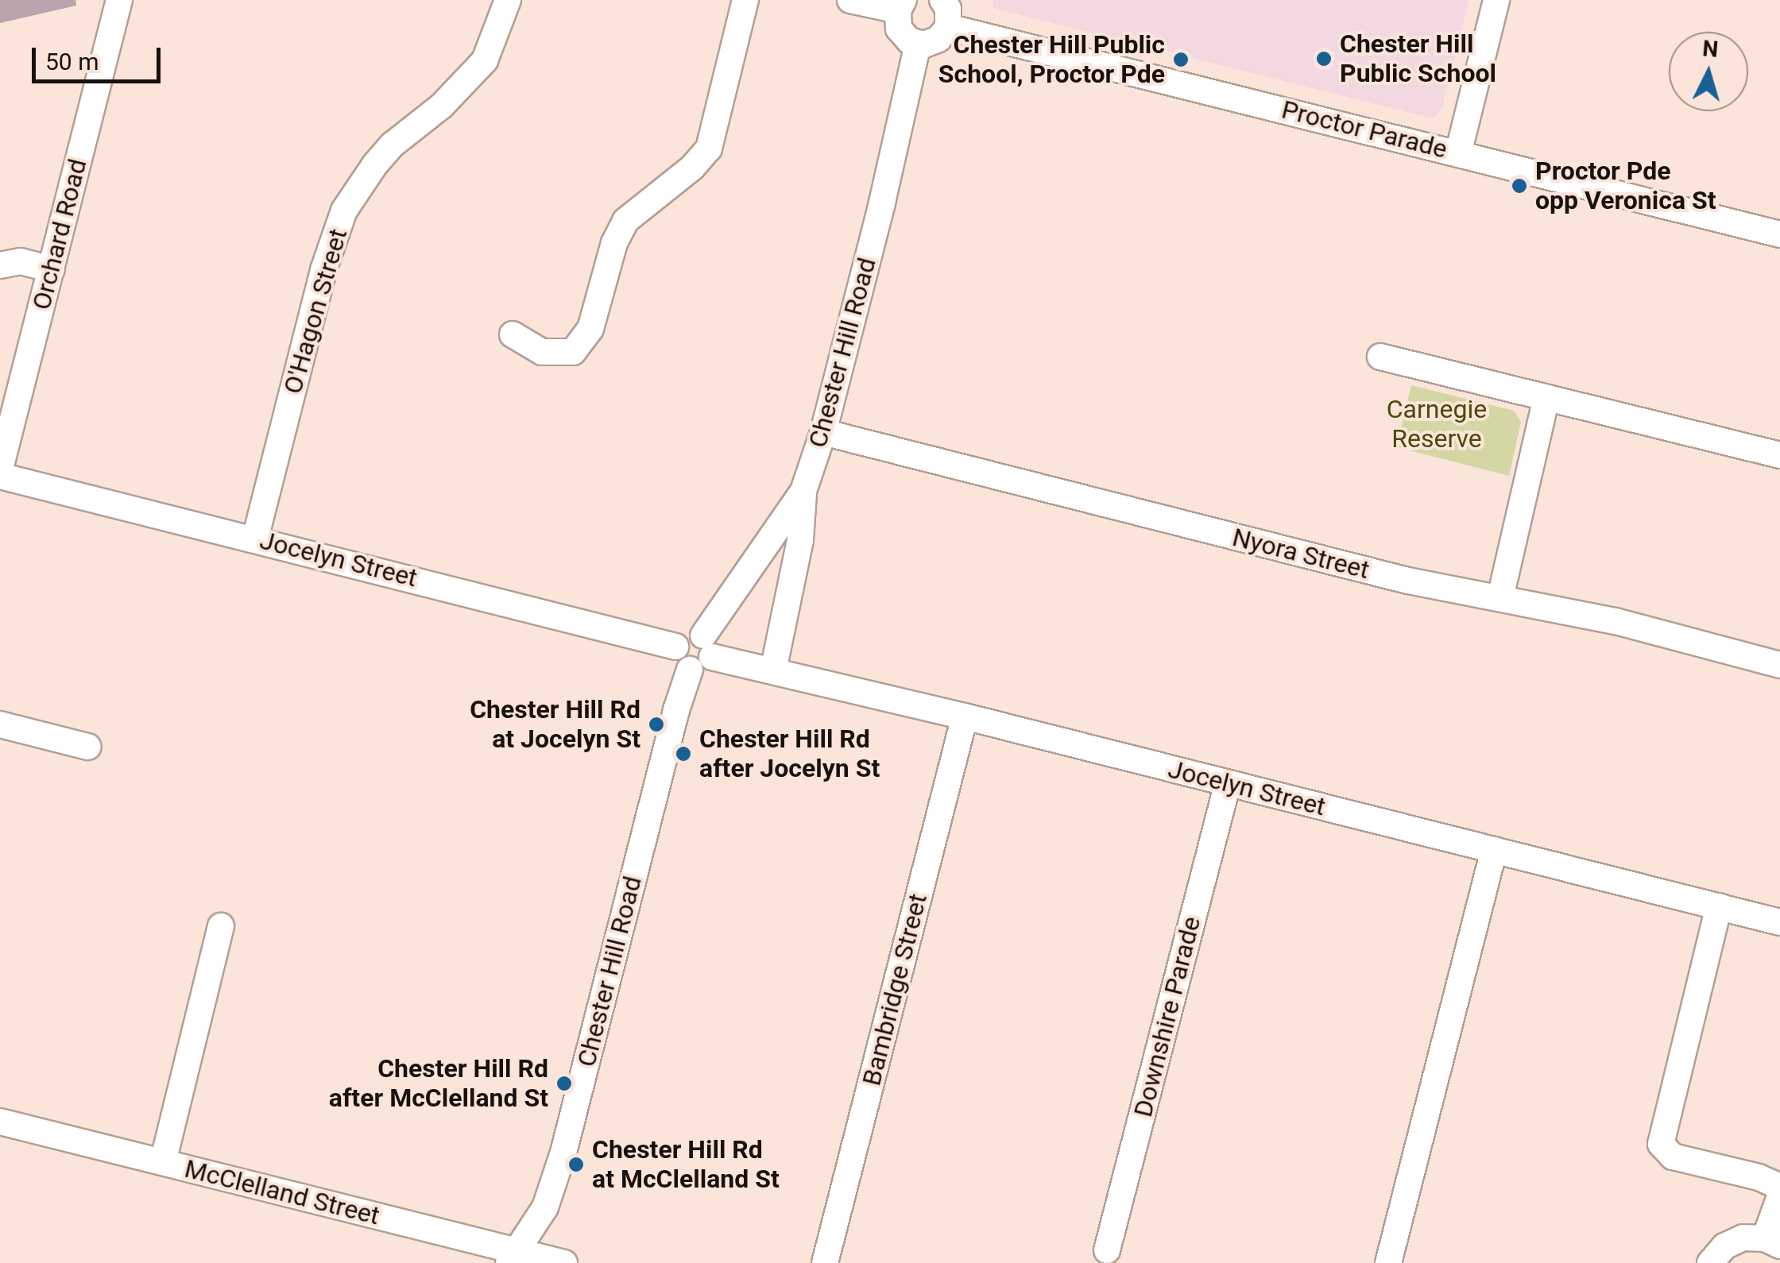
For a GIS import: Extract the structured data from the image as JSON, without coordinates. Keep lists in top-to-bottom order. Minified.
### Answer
{"streets":{"street":["Proctor Parade","Orchard Road","O'Hagon Street","Chester Hill Road","Nyora Street","Jocelyn Street","Bambridge Street","Downshire Parade","McClelland Street"]},"crossings":[["O'Hagon Street","Jocelyn Street"],["Chester Hill Road","Nyora Street"],["Chester Hill Road","Jocelyn Street"],["Chester Hill Road","McClelland Street"],["Jocelyn Street","Bambridge Street"],["Jocelyn Street","Downshire Parade"]],"parks":["Carnegie Reserve"],"places":["Chester Hill Public School","Chester Hill Public School, Proctor Pde","Proctor Pde opp Veronica St","Chester Hill Rd at Jocelyn St","Chester Hill Rd after Jocelyn St","Chester Hill Rd after McClelland St","Chester Hill Rd at McClelland St"],"scale_bar":"50 m","north":"top"}
